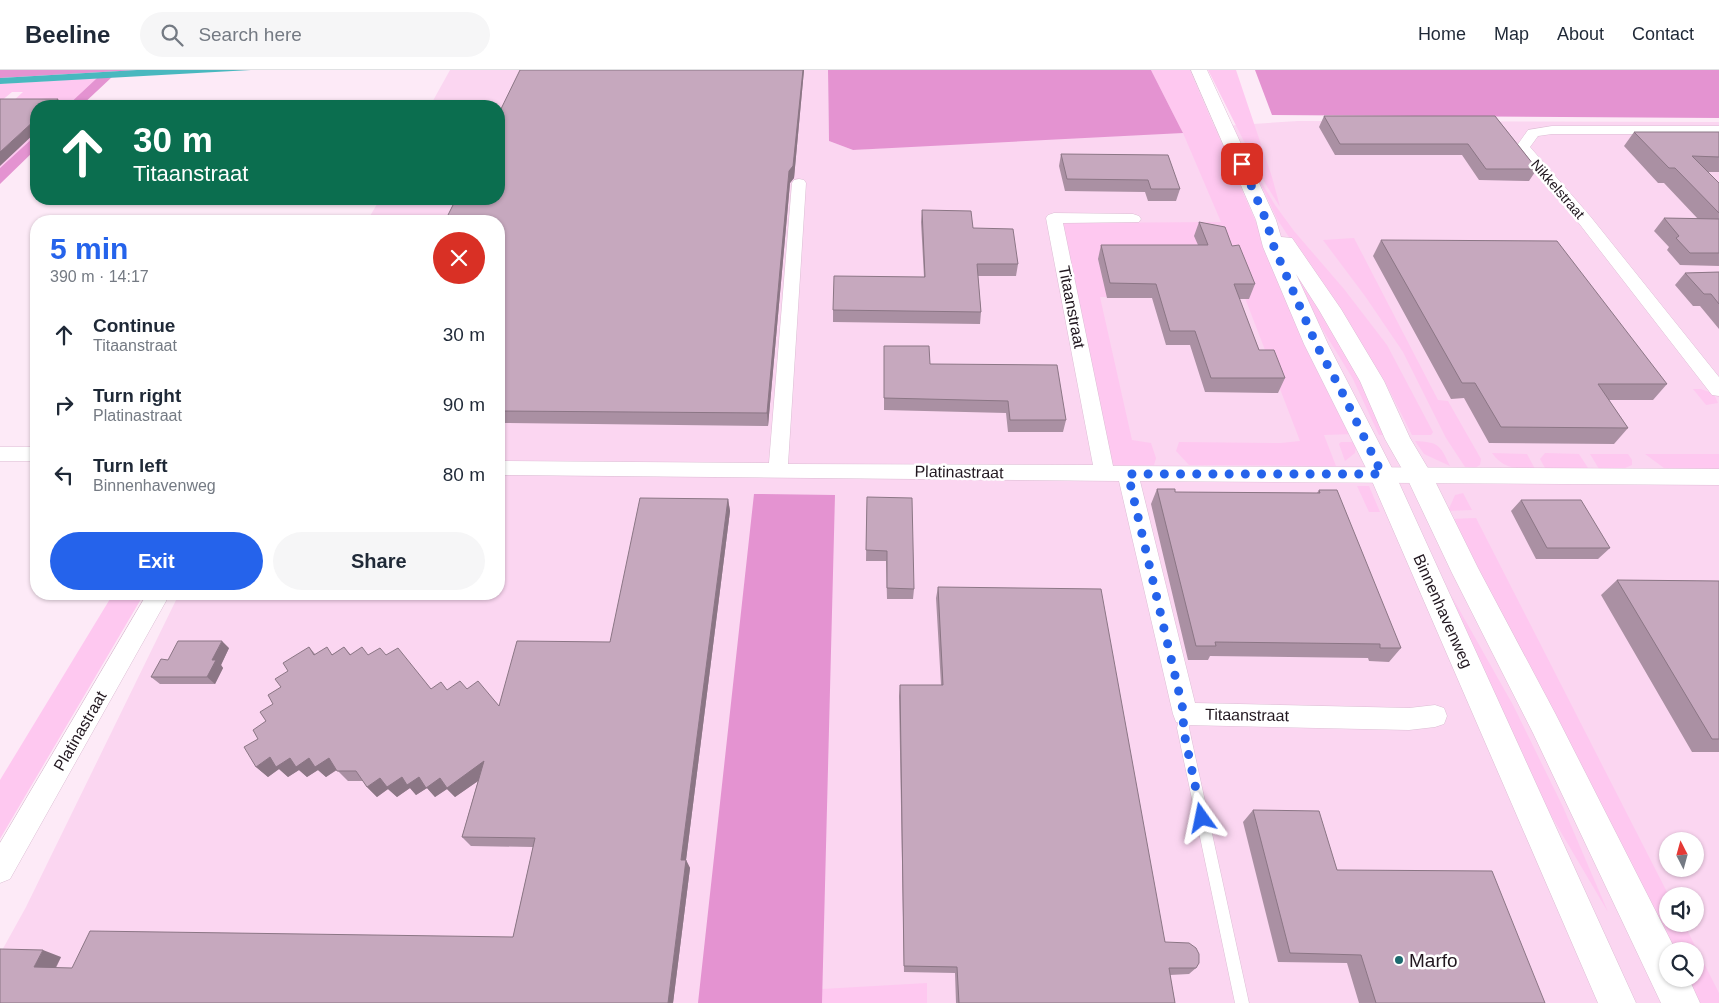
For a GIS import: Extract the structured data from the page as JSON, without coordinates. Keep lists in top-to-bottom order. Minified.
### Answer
{"streets":{"main road":["Binnenhavenweg"],"street":["Nikkelstraat","Titaanstraat","Platinastraat"]},"crossings":[["Titaanstraat","Platinastraat"],["Platinastraat","Binnenhavenweg"]],"places":["Marfo"],"north":"top","page":{"header":"Beeline","search":"Search here","nav":["Home","Map","About","Contact"],"turn":["30 m","Titaanstraat"],"heading":["5 min","390 m · 14:17"],"list":[{"name":"Continue","note":"Titaanstraat","value":"30 m"},{"name":"Turn right","note":"Platinastraat","value":"90 m"},{"name":"Turn left","note":"Binnenhavenweg","value":"80 m"}],"buttons":["Exit","Share"]}}
